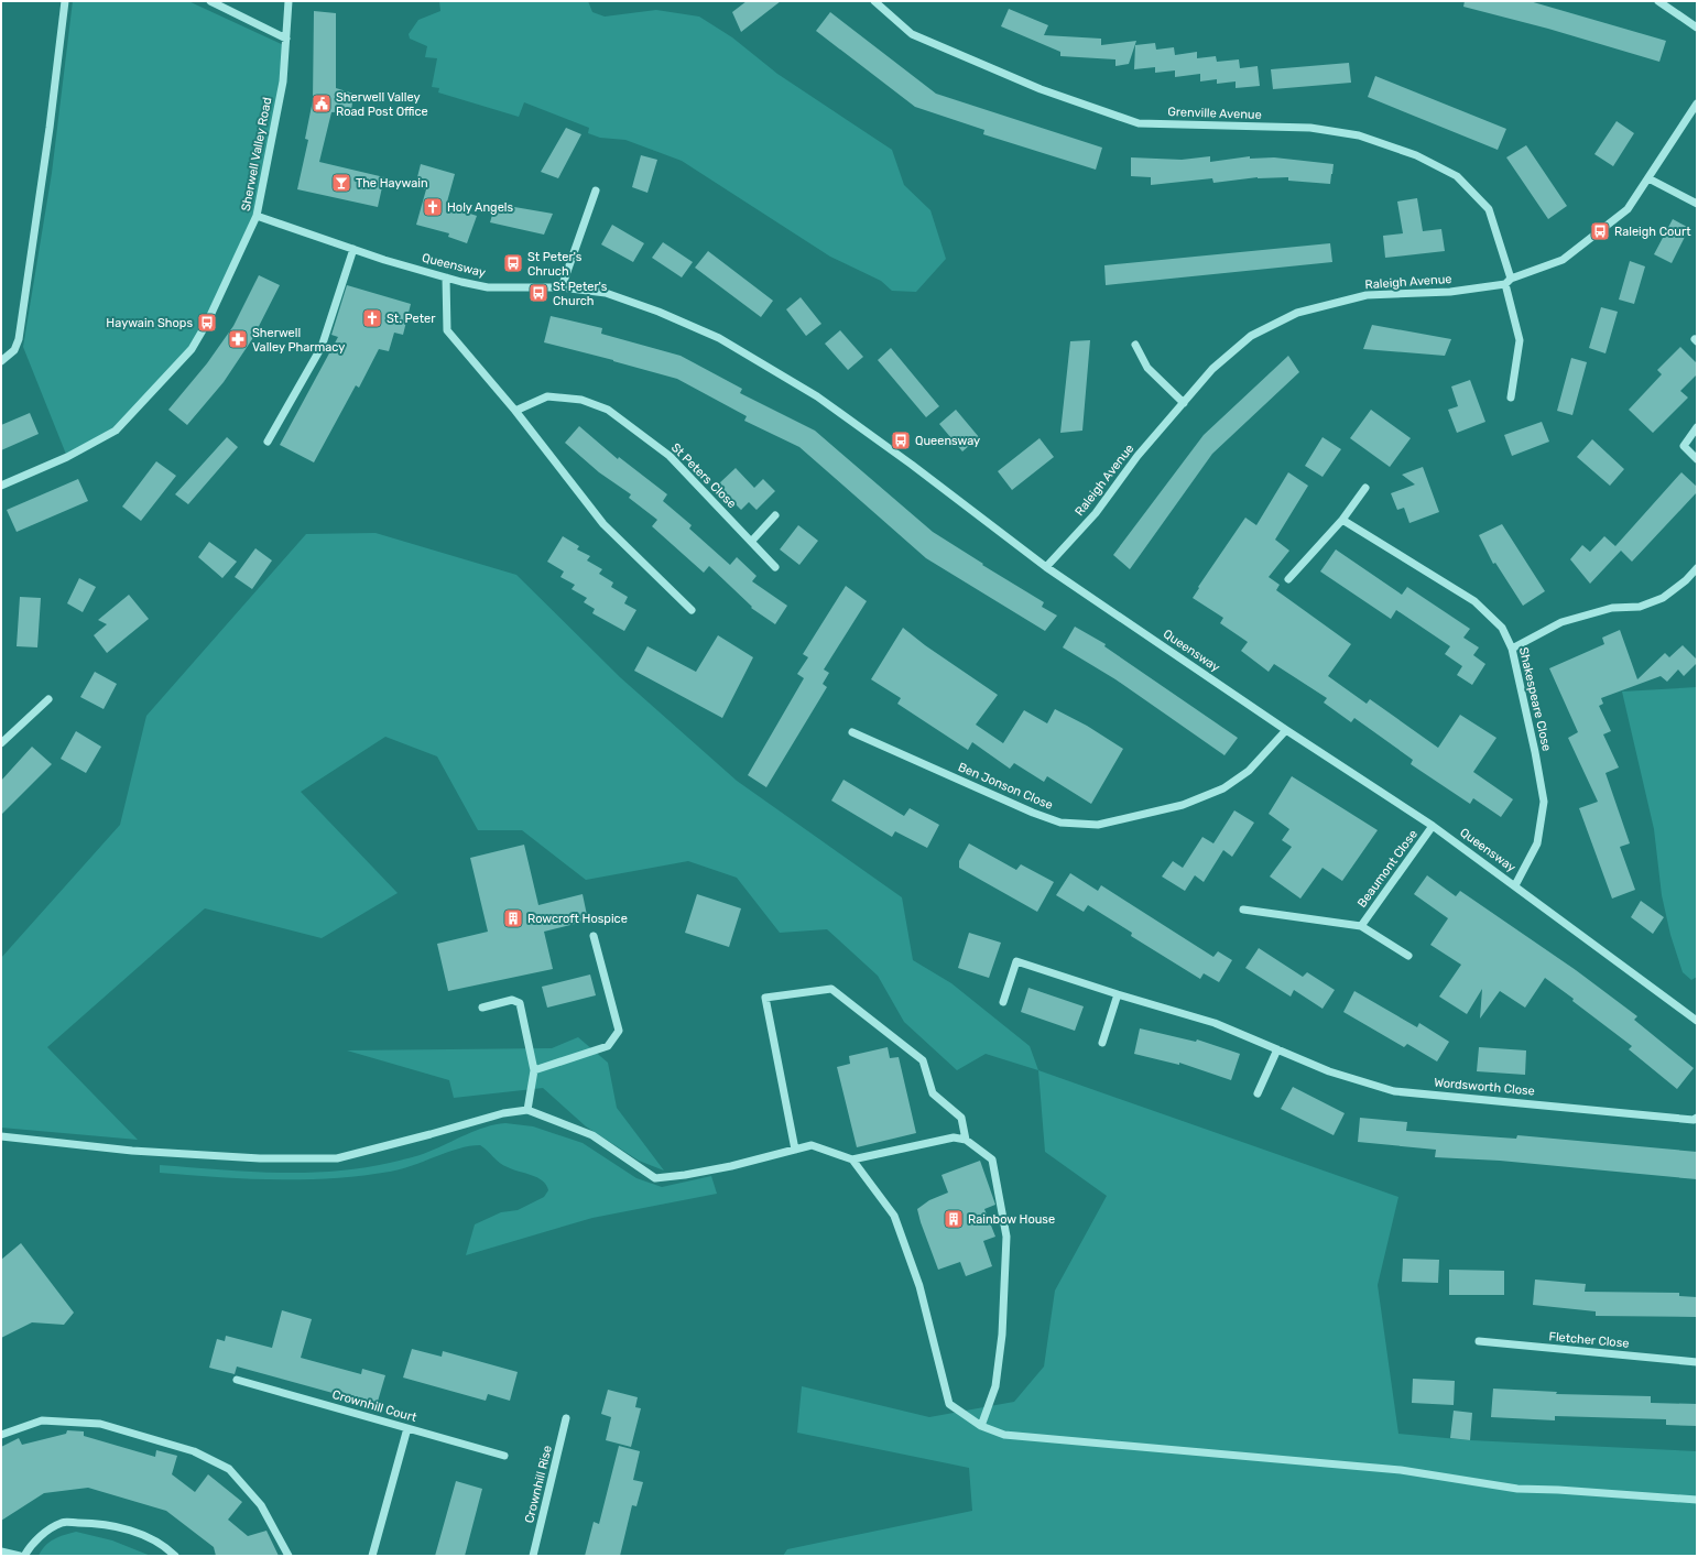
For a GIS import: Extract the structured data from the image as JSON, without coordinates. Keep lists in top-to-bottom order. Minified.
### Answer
{"streets":{"street":["Grenville Avenue","Sherwell Valley Road","Queensway","Raleigh Avenue","St Peters Close","Shakespeare Close","Ben Jonson Close","Beaumont Close","Wordsworth Close","Fletcher Close","Crownhill Court","Crownhill Rise"]},"crossings":[["Grenville Avenue","Raleigh Avenue"],["Sherwell Valley Road","Queensway"],["Queensway","Raleigh Avenue"],["Queensway","Shakespeare Close"],["Queensway","Ben Jonson Close"],["Queensway","Beaumont Close"]],"places":{"public building":["Sherwell Valley Road Post Office"],"bar":["The Haywain"],"church":["Holy Angels","St. Peter"],"bus stop":["Raleigh Court","St Peter's Chruch","St Peter's Church","Haywain Shops","Queensway"],"pharmacy":["Sherwell Valley Pharmacy"],"building":["Rowcroft Hospice","Rainbow House"]}}
